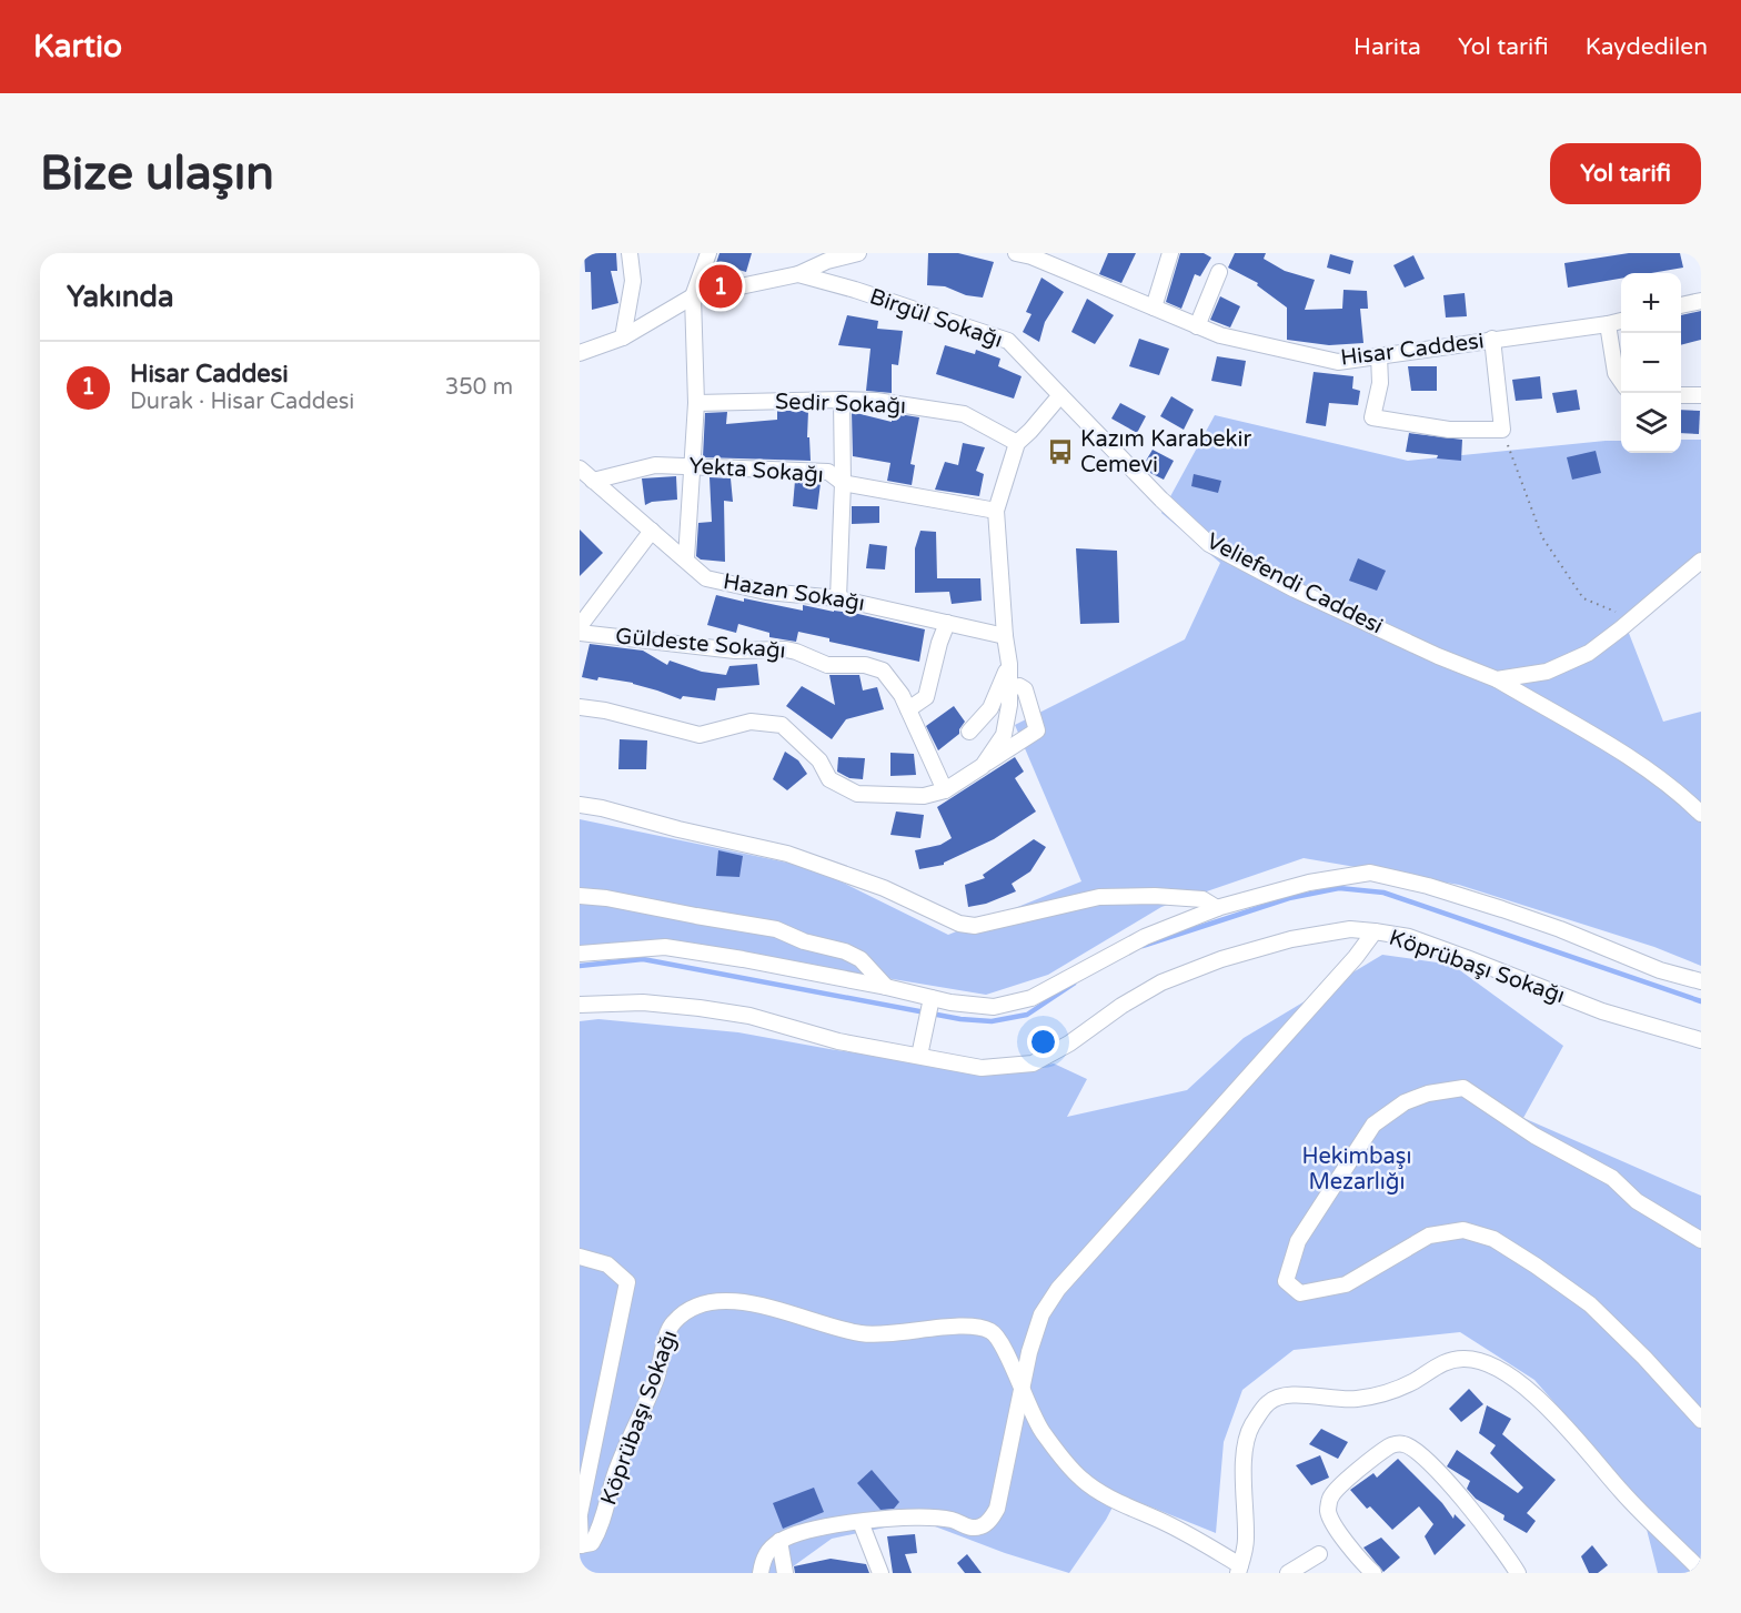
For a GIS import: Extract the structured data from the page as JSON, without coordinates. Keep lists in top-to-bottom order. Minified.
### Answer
{"streets":{"street":["Birgül Sokağı","Hisar Caddesi","Sedir Sokağı","Yekta Sokağı","Veliefendi Caddesi","Hazan Sokağı","Güldeste Sokağı","Köprübaşı Sokağı"]},"crossings":[["Birgül Sokağı","Veliefendi Caddesi"],["Yekta Sokağı","Hazan Sokağı"]],"parks":["Hekimbaşı Mezarlığı"],"places":{"bus stop":["Kazım Karabekir Cemevi"]},"page":{"header":"Kartio","nav":["Harita","Yol tarifi","Kaydedilen"],"buttons":"Yol tarifi","title":"Bize ulaşın","heading":"Yakında","pins":"1","map_buttons":["+","−"],"list":[{"mark":"1","name":"Hisar Caddesi","note":"Durak · Hisar Caddesi","value":"350 m"}]}}
